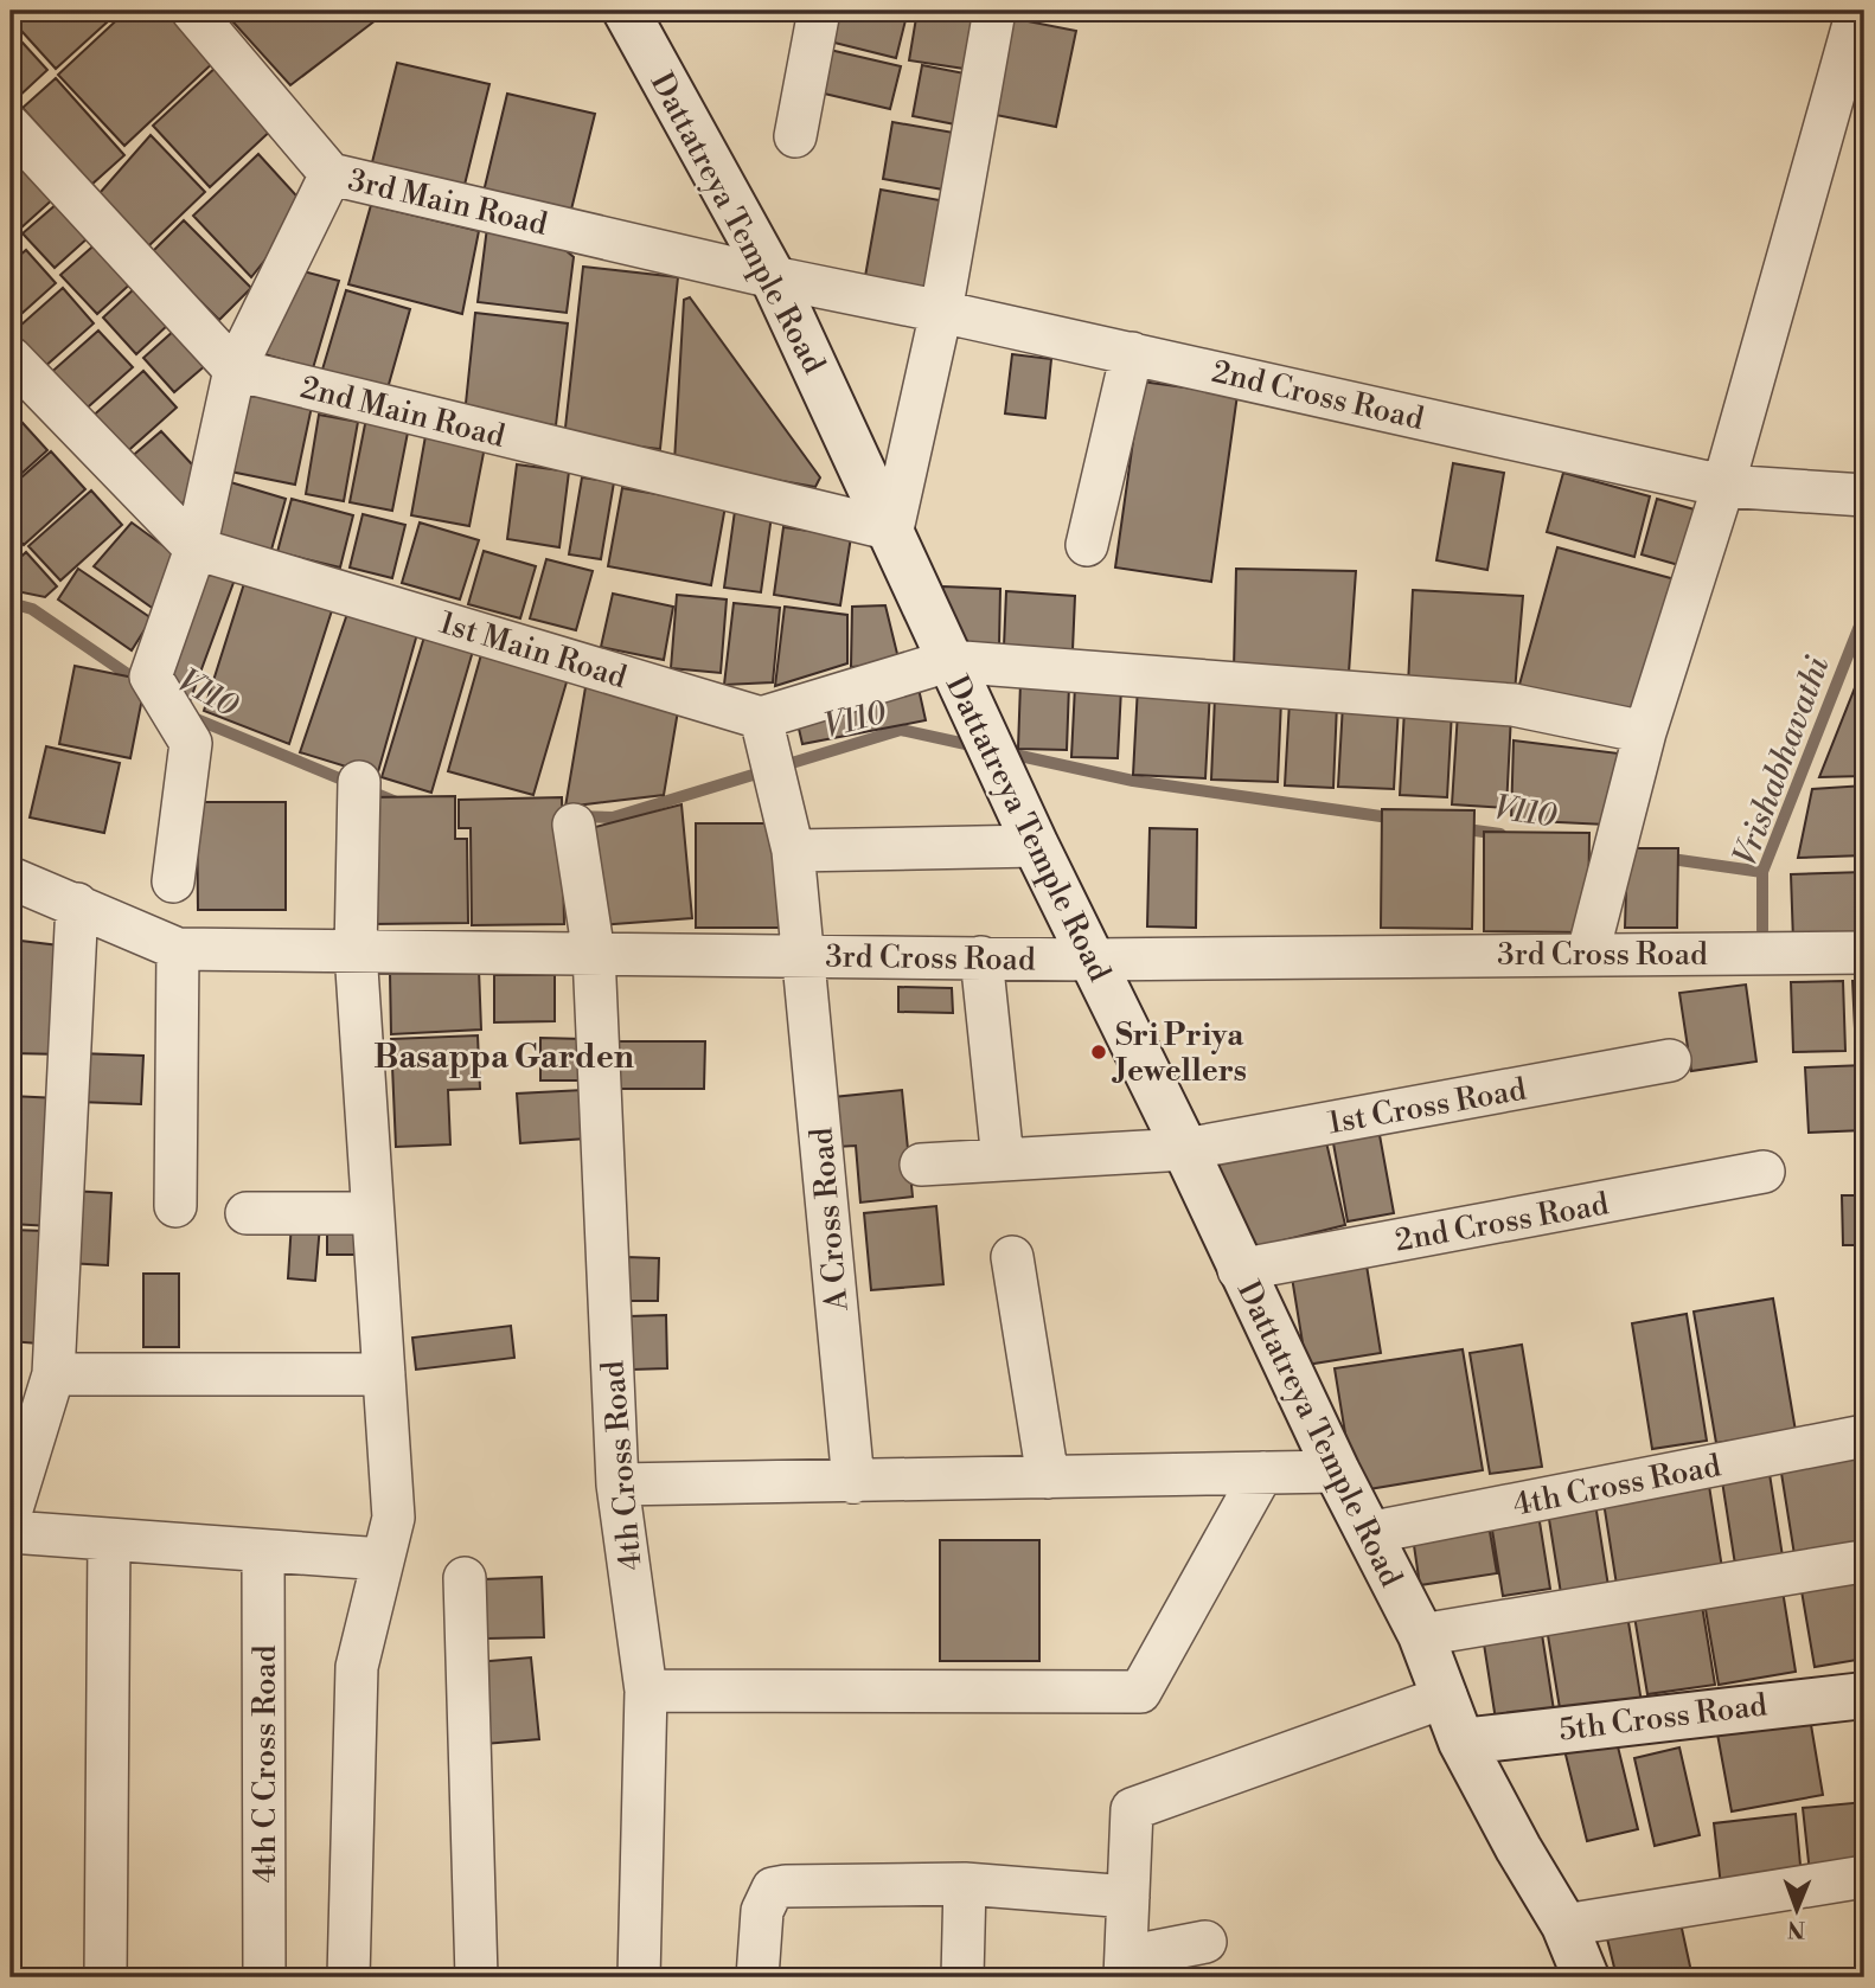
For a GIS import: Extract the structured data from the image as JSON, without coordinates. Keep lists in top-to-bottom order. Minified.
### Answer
{"streets":{"street":["3rd Main Road","Dattatreya Temple Road","2nd Cross Road","2nd Main Road","1st Main Road","3rd Cross Road","1st Cross Road","A Cross Road","4th Cross Road","5th Cross Road","4th C Cross Road"]},"crossings":[["3rd Main Road","Dattatreya Temple Road"],["3rd Main Road","2nd Cross Road"],["Dattatreya Temple Road","2nd Cross Road"],["Dattatreya Temple Road","2nd Main Road"],["Dattatreya Temple Road","3rd Cross Road"],["Dattatreya Temple Road","1st Cross Road"],["Dattatreya Temple Road","4th Cross Road"],["Dattatreya Temple Road","5th Cross Road"],["3rd Cross Road","A Cross Road"],["3rd Cross Road","4th Cross Road"]],"districts":["Basappa Garden"],"water":["V110","Vrishabhavathi"],"places":["Sri Priya Jewellers"],"north":"bottom"}
